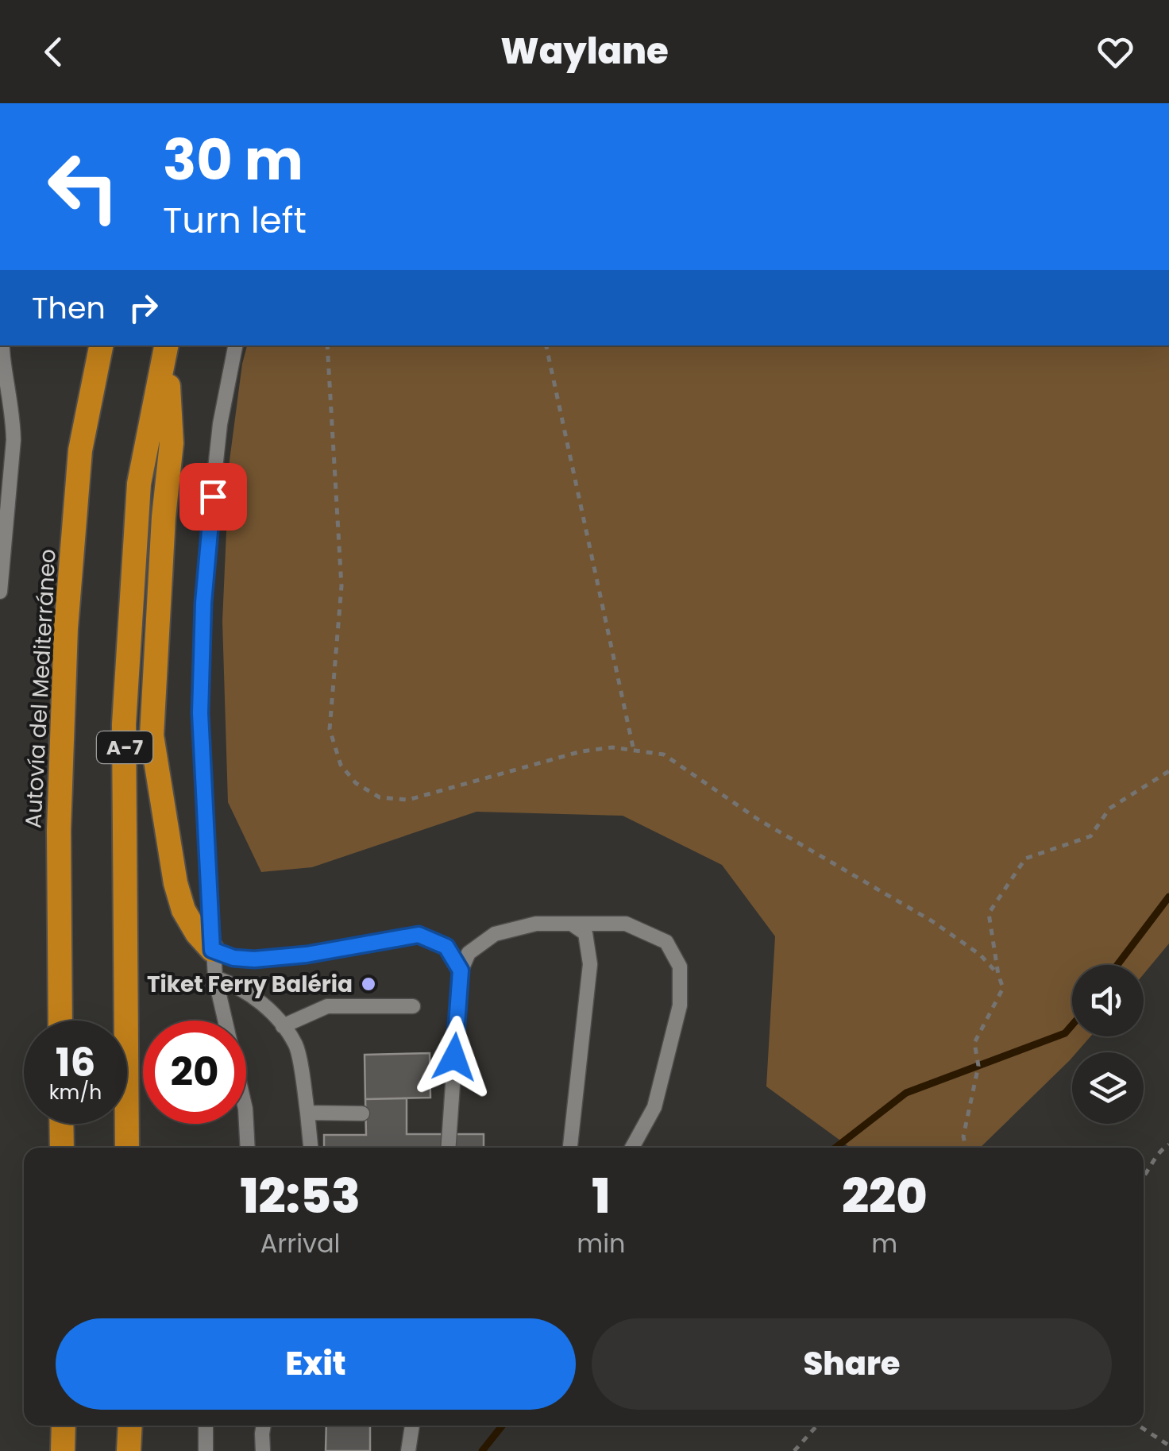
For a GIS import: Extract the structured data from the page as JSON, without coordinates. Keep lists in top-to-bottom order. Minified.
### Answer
{"streets":{"highway":["Autovía del Mediterráneo","A-7"]},"places":["Tiket Ferry Baléria"],"page":{"header":"Waylane","turn":["30 m","Turn left"],"then":"Then","speed":"16 km/h","limit":"20","eta":["12:53","Arrival","1","min","220","m"],"buttons":["Exit","Share"]}}
